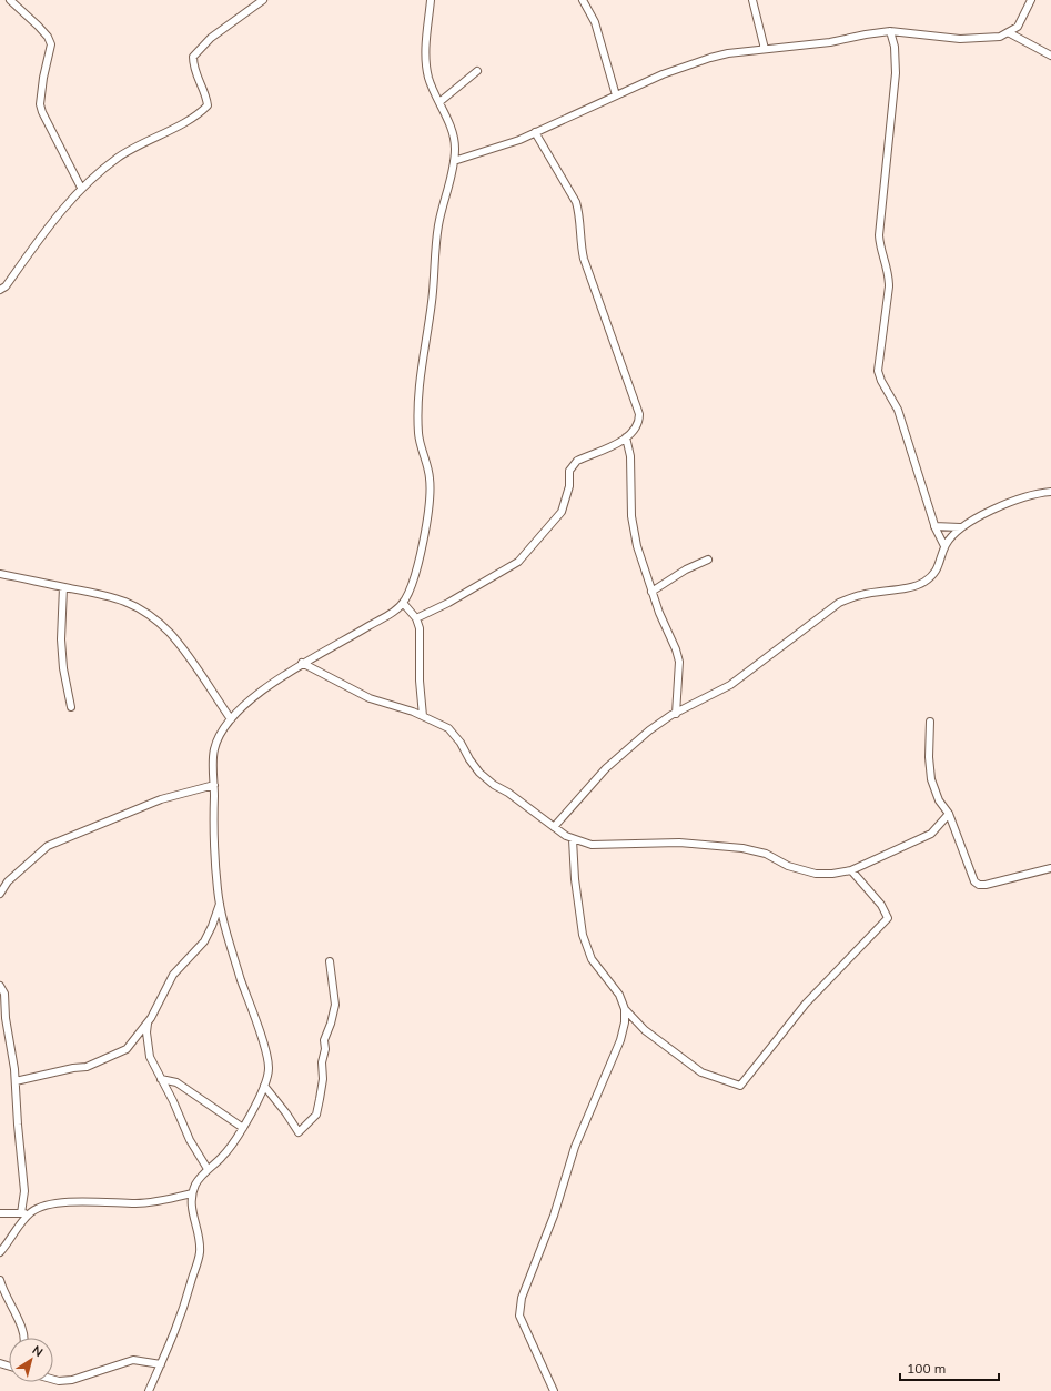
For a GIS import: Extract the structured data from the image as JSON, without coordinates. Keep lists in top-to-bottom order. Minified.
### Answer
{"scale_bar":"100 m","north":"top right"}
